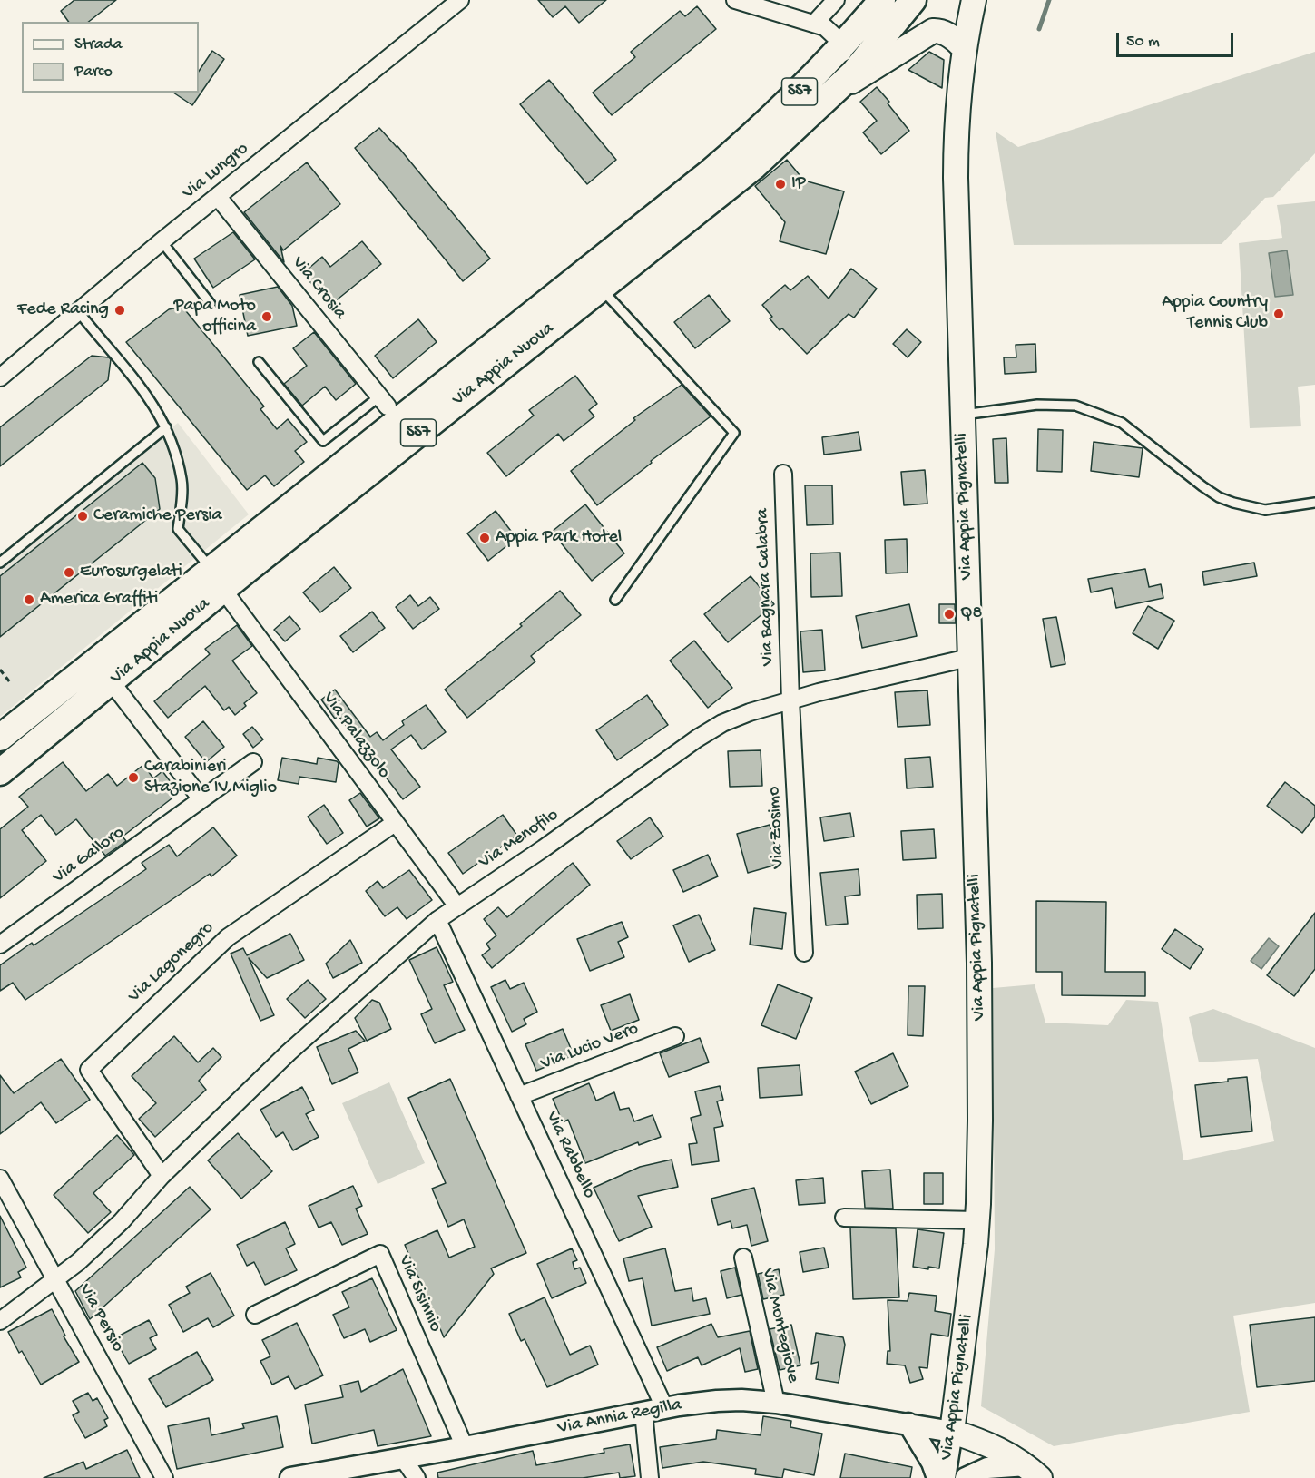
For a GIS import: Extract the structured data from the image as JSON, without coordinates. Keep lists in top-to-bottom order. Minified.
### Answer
{"streets":{"main road":["SS7","Via Appia Nuova","Via Appia Pignatelli"],"street":["Via Lungro","Via Crosia","Via Bagnara Calabra","Via Palazzolo","Via Zosimo","Via Menofilo","Via Galloro","Via Lagonegro","Via Lucio Vero","Via Rabbello","Via Sisinnio","Via Persio","Via Montegiove","Via Annia Regilla"]},"crossings":[["Via Lungro","Via Crosia"],["Via Appia Nuova","Via Palazzolo"],["Via Appia Pignatelli","Via Menofilo"],["Via Appia Pignatelli","Via Annia Regilla"],["Via Bagnara Calabra","Via Zosimo"],["Via Bagnara Calabra","Via Menofilo"],["Via Palazzolo","Via Menofilo"],["Via Palazzolo","Via Lagonegro"],["Via Zosimo","Via Menofilo"],["Via Menofilo","Via Lagonegro"],["Via Menofilo","Via Rabbello"],["Via Menofilo","Via Persio"],["Via Lucio Vero","Via Rabbello"],["Via Rabbello","Via Annia Regilla"],["Via Sisinnio","Via Annia Regilla"],["Via Montegiove","Via Annia Regilla"]],"places":["IP","Fede Racing","Appia Country Tennis Club","Papa Moto officina","Ceramiche Persia","Appia Park Hotel","Eurosurgelati","America Graffiti","Q8","Carabinieri Stazione IV Miglio"],"legend":["Strada","Parco"],"scale_bar":"50 m"}
